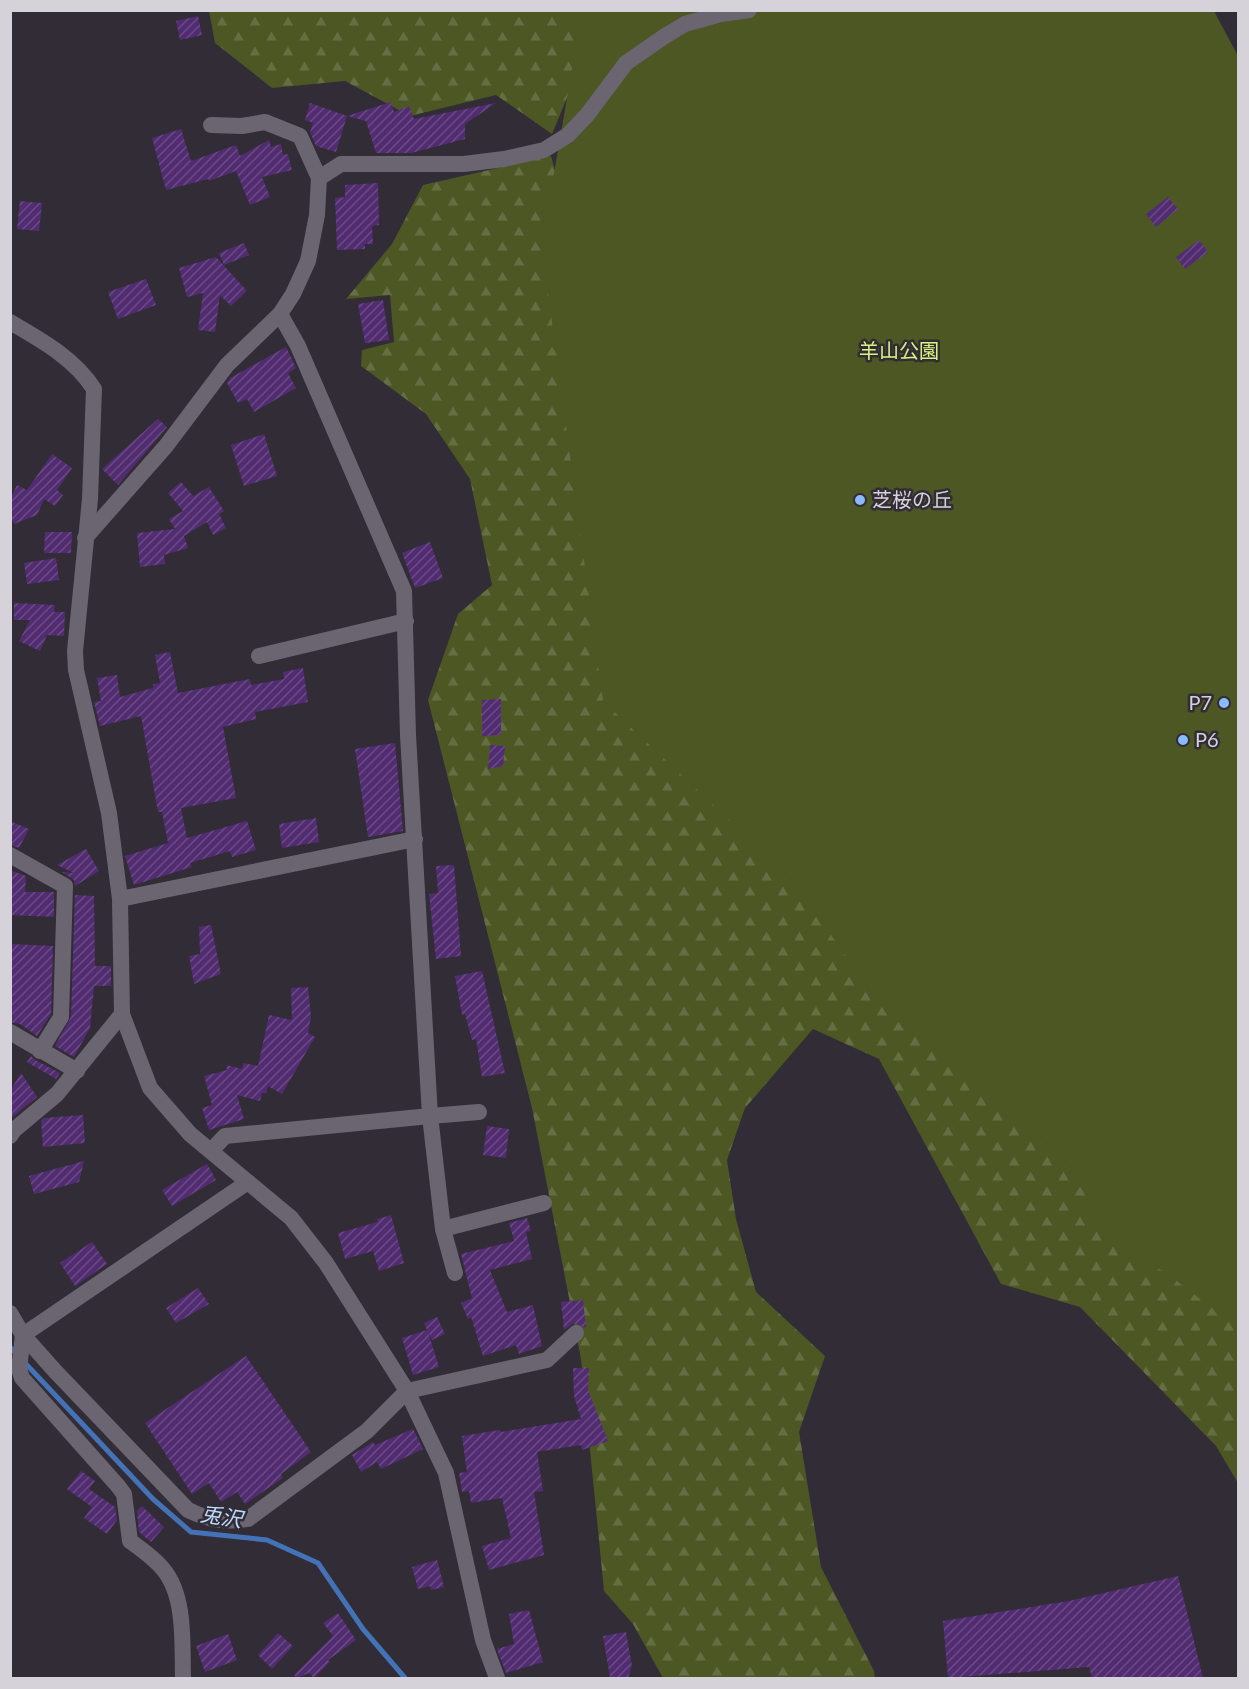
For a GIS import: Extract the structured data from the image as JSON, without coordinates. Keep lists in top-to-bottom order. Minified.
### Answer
{"water":["兎沢"],"parks":["羊山公園"],"places":["芝桜の丘","P7","P6"]}
